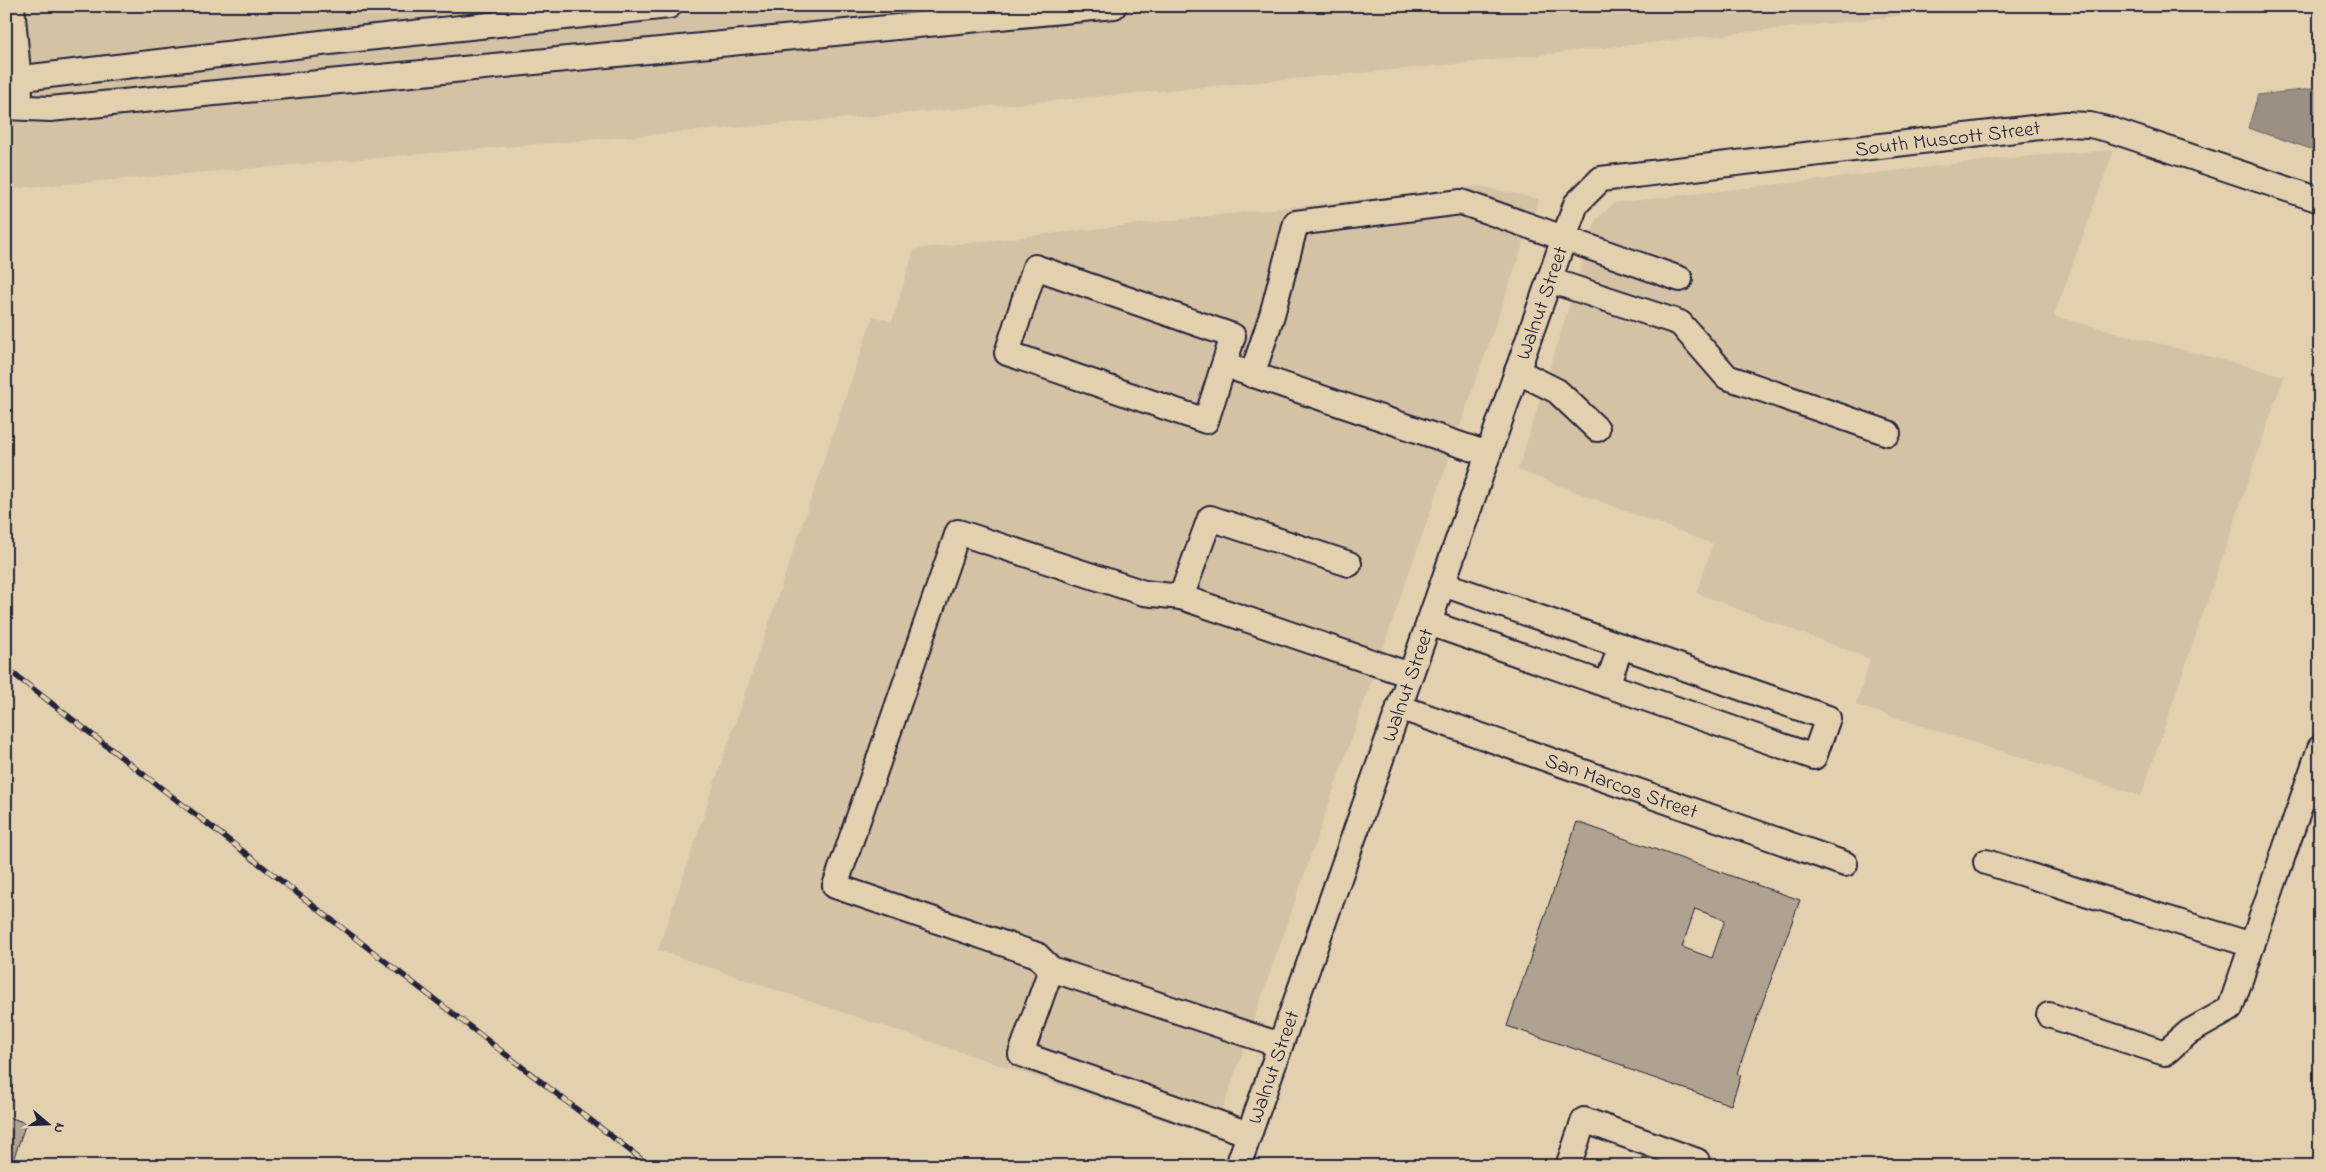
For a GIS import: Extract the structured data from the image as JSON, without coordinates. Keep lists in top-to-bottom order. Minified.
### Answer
{"streets":{"street":["South Muscott Street","Walnut Street","San Marcos Street"]},"crossings":[["South Muscott Street","Walnut Street"],["Walnut Street","San Marcos Street"]],"north":"right"}
